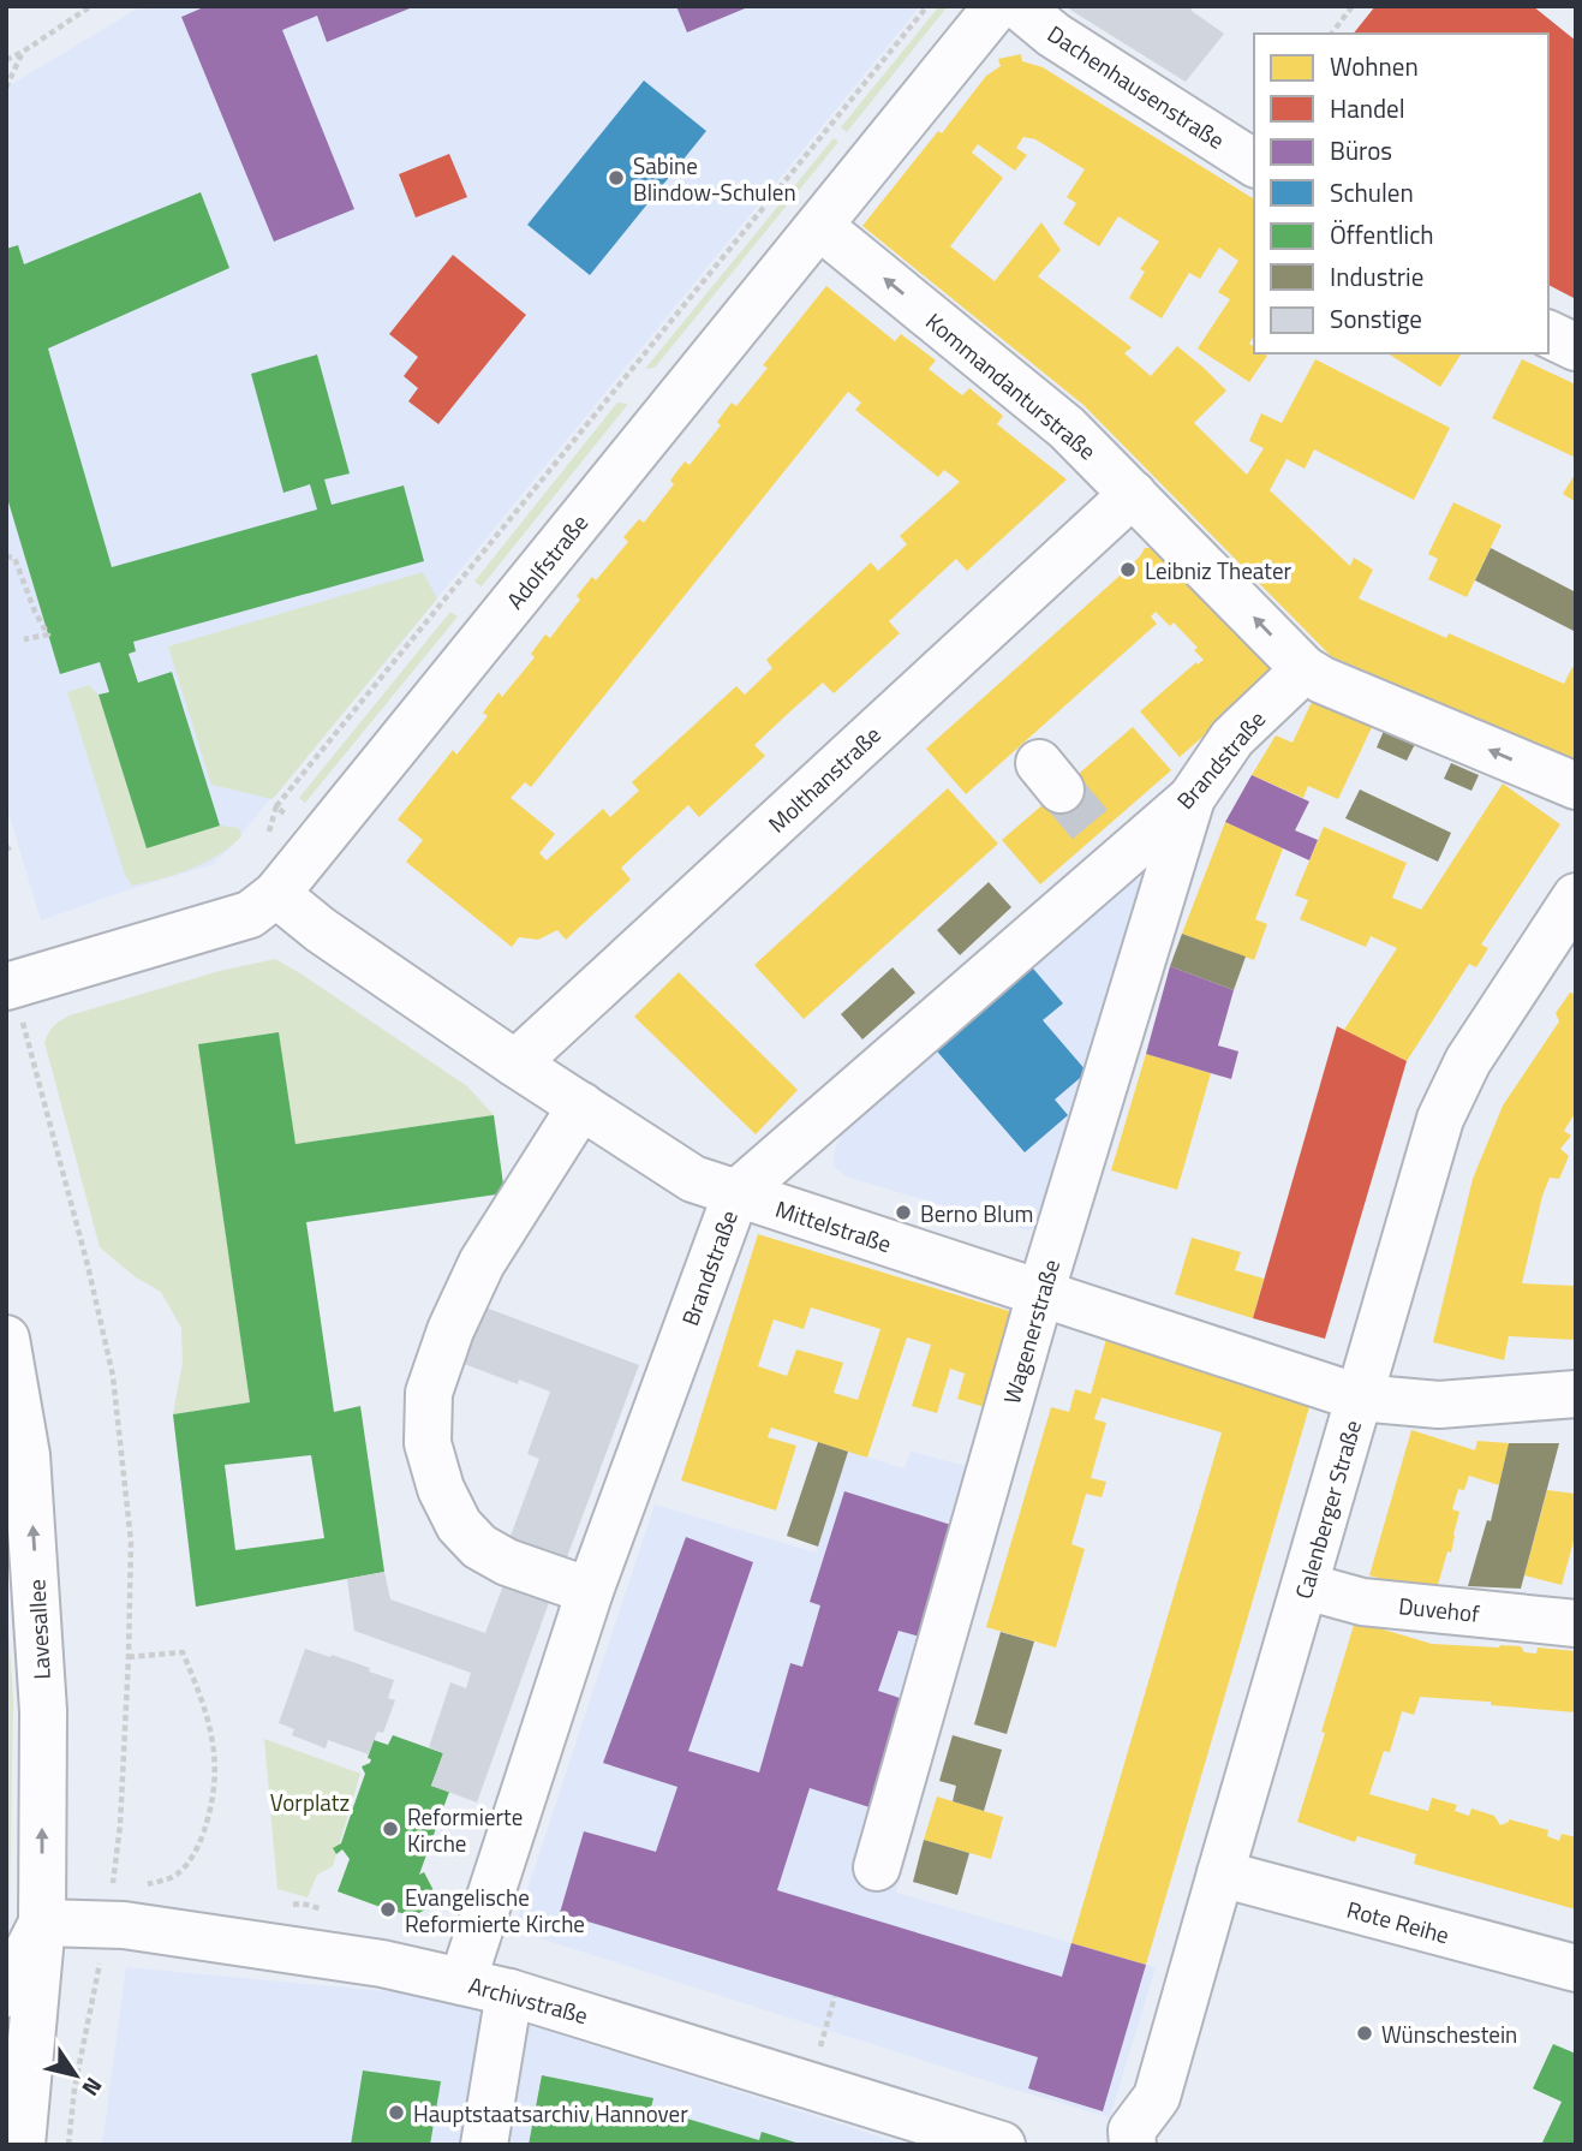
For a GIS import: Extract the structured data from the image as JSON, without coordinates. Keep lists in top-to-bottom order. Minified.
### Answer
{"streets":{"street":["Dachenhausenstraße","Kommandanturstraße","Adolfstraße","Brandstraße","Molthanstraße","Mittelstraße","Wagenerstraße","Calenberger Straße","Duvehof","Lavesallee","Rote Reihe","Archivstraße"]},"crossings":[["Kommandanturstraße","Adolfstraße"],["Kommandanturstraße","Brandstraße"],["Kommandanturstraße","Molthanstraße"],["Adolfstraße","Mittelstraße"],["Brandstraße","Mittelstraße"],["Brandstraße","Wagenerstraße"],["Brandstraße","Archivstraße"],["Molthanstraße","Mittelstraße"],["Mittelstraße","Wagenerstraße"],["Mittelstraße","Calenberger Straße"],["Calenberger Straße","Duvehof"],["Calenberger Straße","Rote Reihe"],["Lavesallee","Archivstraße"]],"one_way":["Kommandanturstraße","Lavesallee"],"parks":["Vorplatz"],"places":["Sabine Blindow-Schulen","Leibniz Theater","Berno Blum","Reformierte Kirche","Evangelische Reformierte Kirche","Wünschestein","Hauptstaatsarchiv Hannover"],"legend":["Wohnen","Handel","Büros","Schulen","Öffentlich","Industrie","Sonstige"],"north":"bottom right"}
